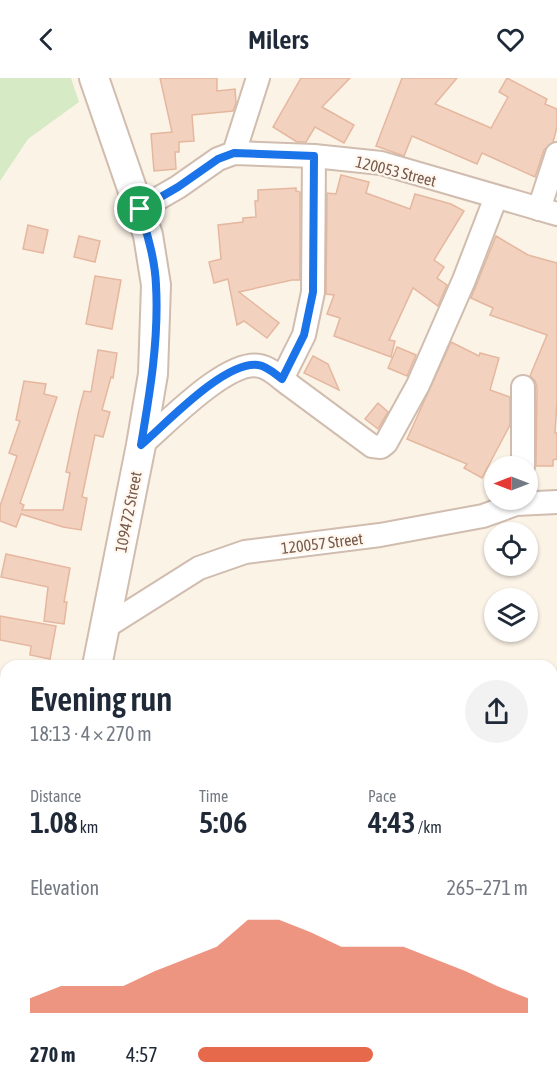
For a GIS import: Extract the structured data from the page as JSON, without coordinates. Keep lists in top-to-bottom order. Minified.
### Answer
{"streets":{"street":["120053 Street","109472 Street","120057 Street"]},"crossings":[["120053 Street","109472 Street"],["109472 Street","120057 Street"]],"north":"left","page":{"header":"Milers","heading":["Evening run","18:13 · 4 × 270 m"],"stats":[["Distance","1.08 km"],["Time","5:06"],["Pace","4:43 /km"]],"chart":["Elevation","265–271 m"],"list":[{"name":"270 m","note":"4:57"}]}}
